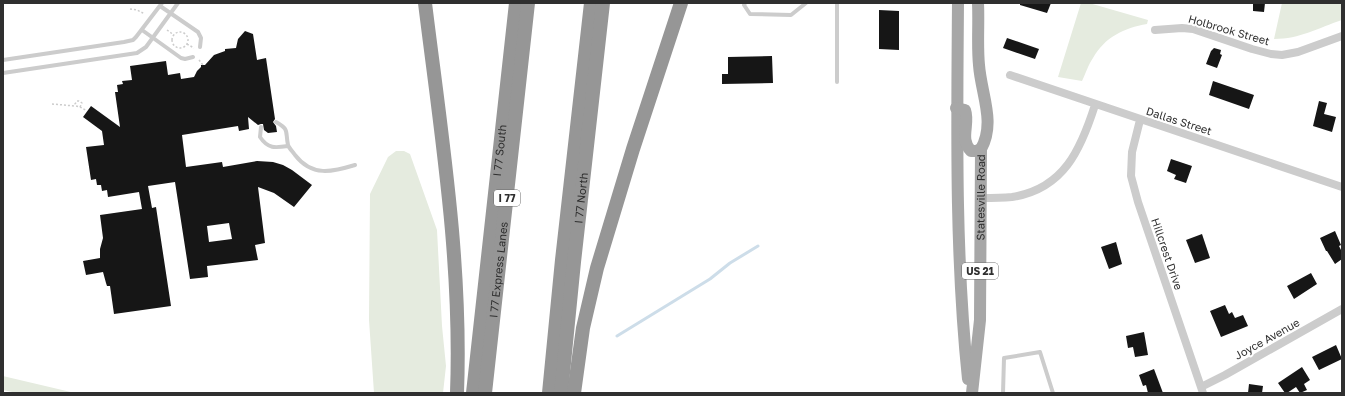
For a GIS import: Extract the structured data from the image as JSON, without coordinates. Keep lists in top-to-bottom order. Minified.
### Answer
{"streets":{"highway":["I 77 South","I 77","I 77 North","I 77 Express Lanes"],"main road":["Statesville Road","US 21"],"street":["Holbrook Street","Dallas Street","Hillcrest Drive","Joyce Avenue"]},"crossings":[["Dallas Street","Hillcrest Drive"],["Hillcrest Drive","Joyce Avenue"]]}
